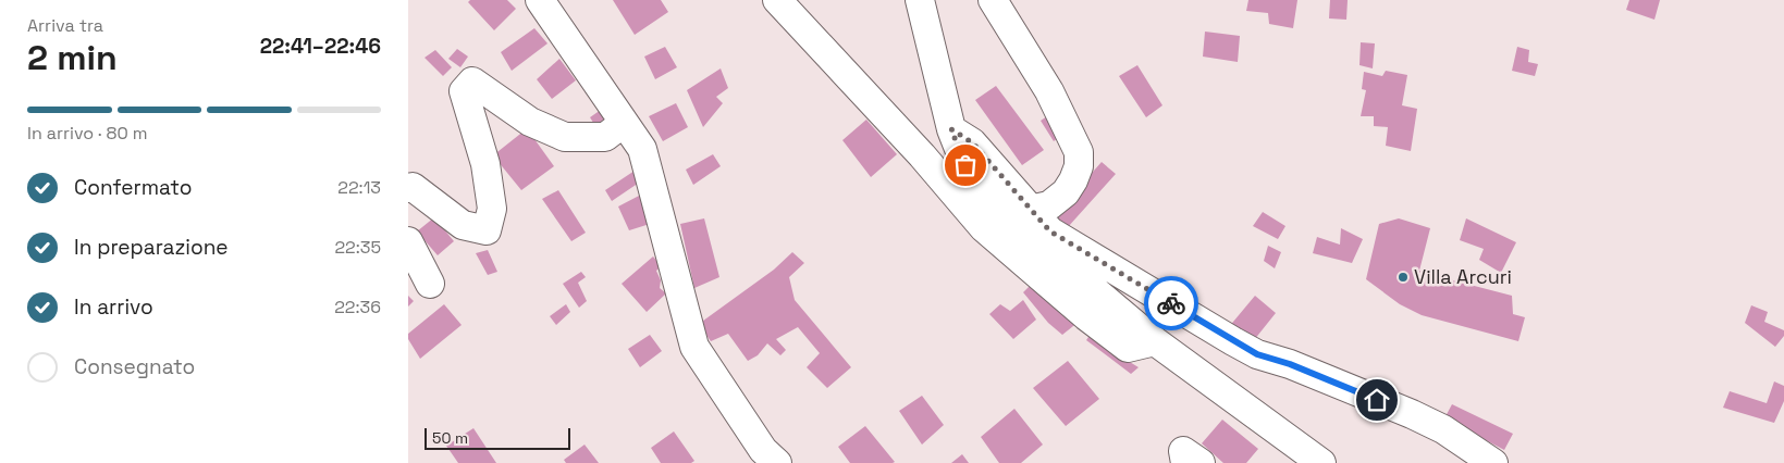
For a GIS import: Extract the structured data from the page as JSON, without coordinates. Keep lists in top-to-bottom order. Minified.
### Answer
{"places":["Villa Arcuri"],"scale_bar":"50 m","page":{"heading":["2 min","Arriva tra","22:41–22:46"],"bar":"In arrivo · 80 m","list":[["Confermato","22:13"],["In preparazione","22:35"],["In arrivo","22:36"],"Consegnato"],"scale":"50 m"}}
